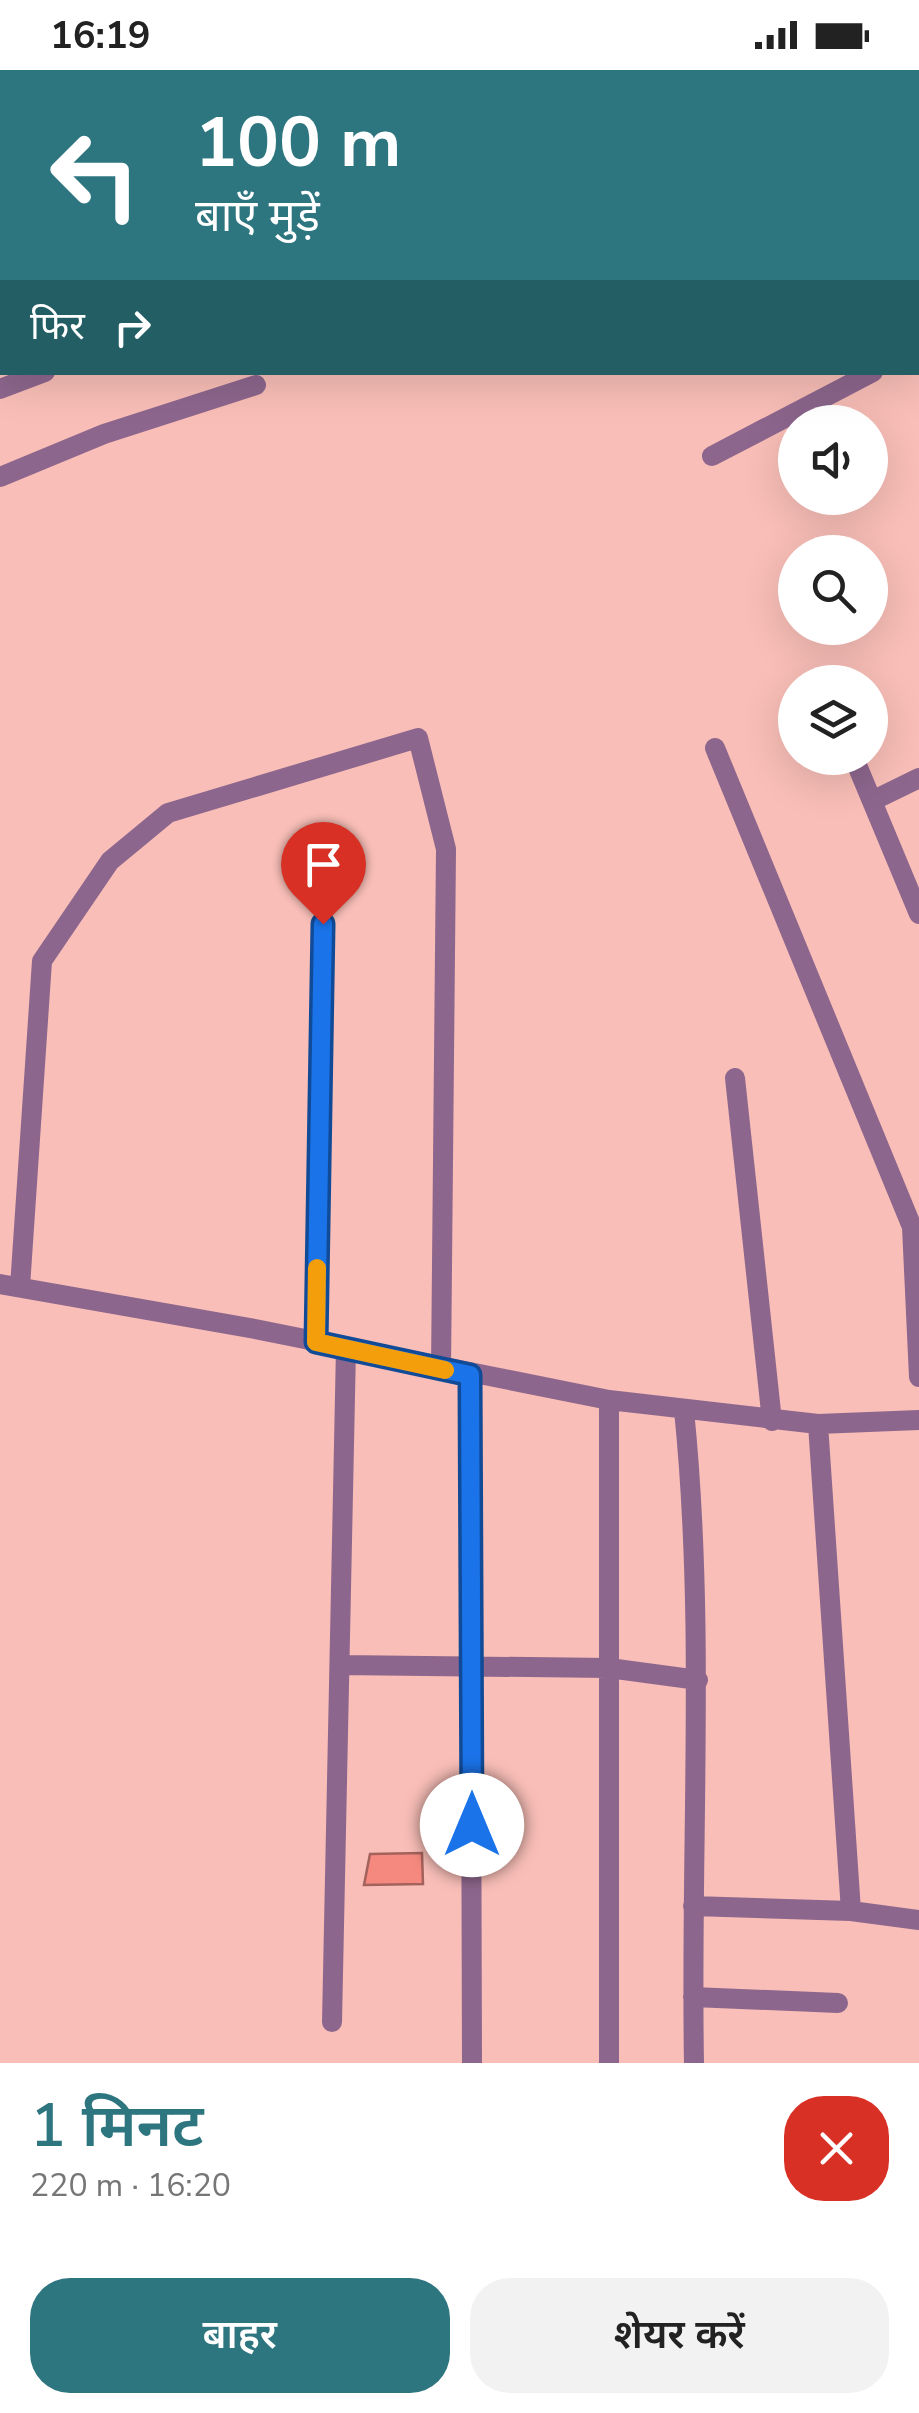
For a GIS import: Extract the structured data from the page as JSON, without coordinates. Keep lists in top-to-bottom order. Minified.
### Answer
{"page":{"status":"16:19","turn":["100 m","बाएँ मुड़ें"],"then":"फिर","heading":["1 मिनट","220 m · 16:20"],"buttons":["बाहर","शेयर करें"]}}
